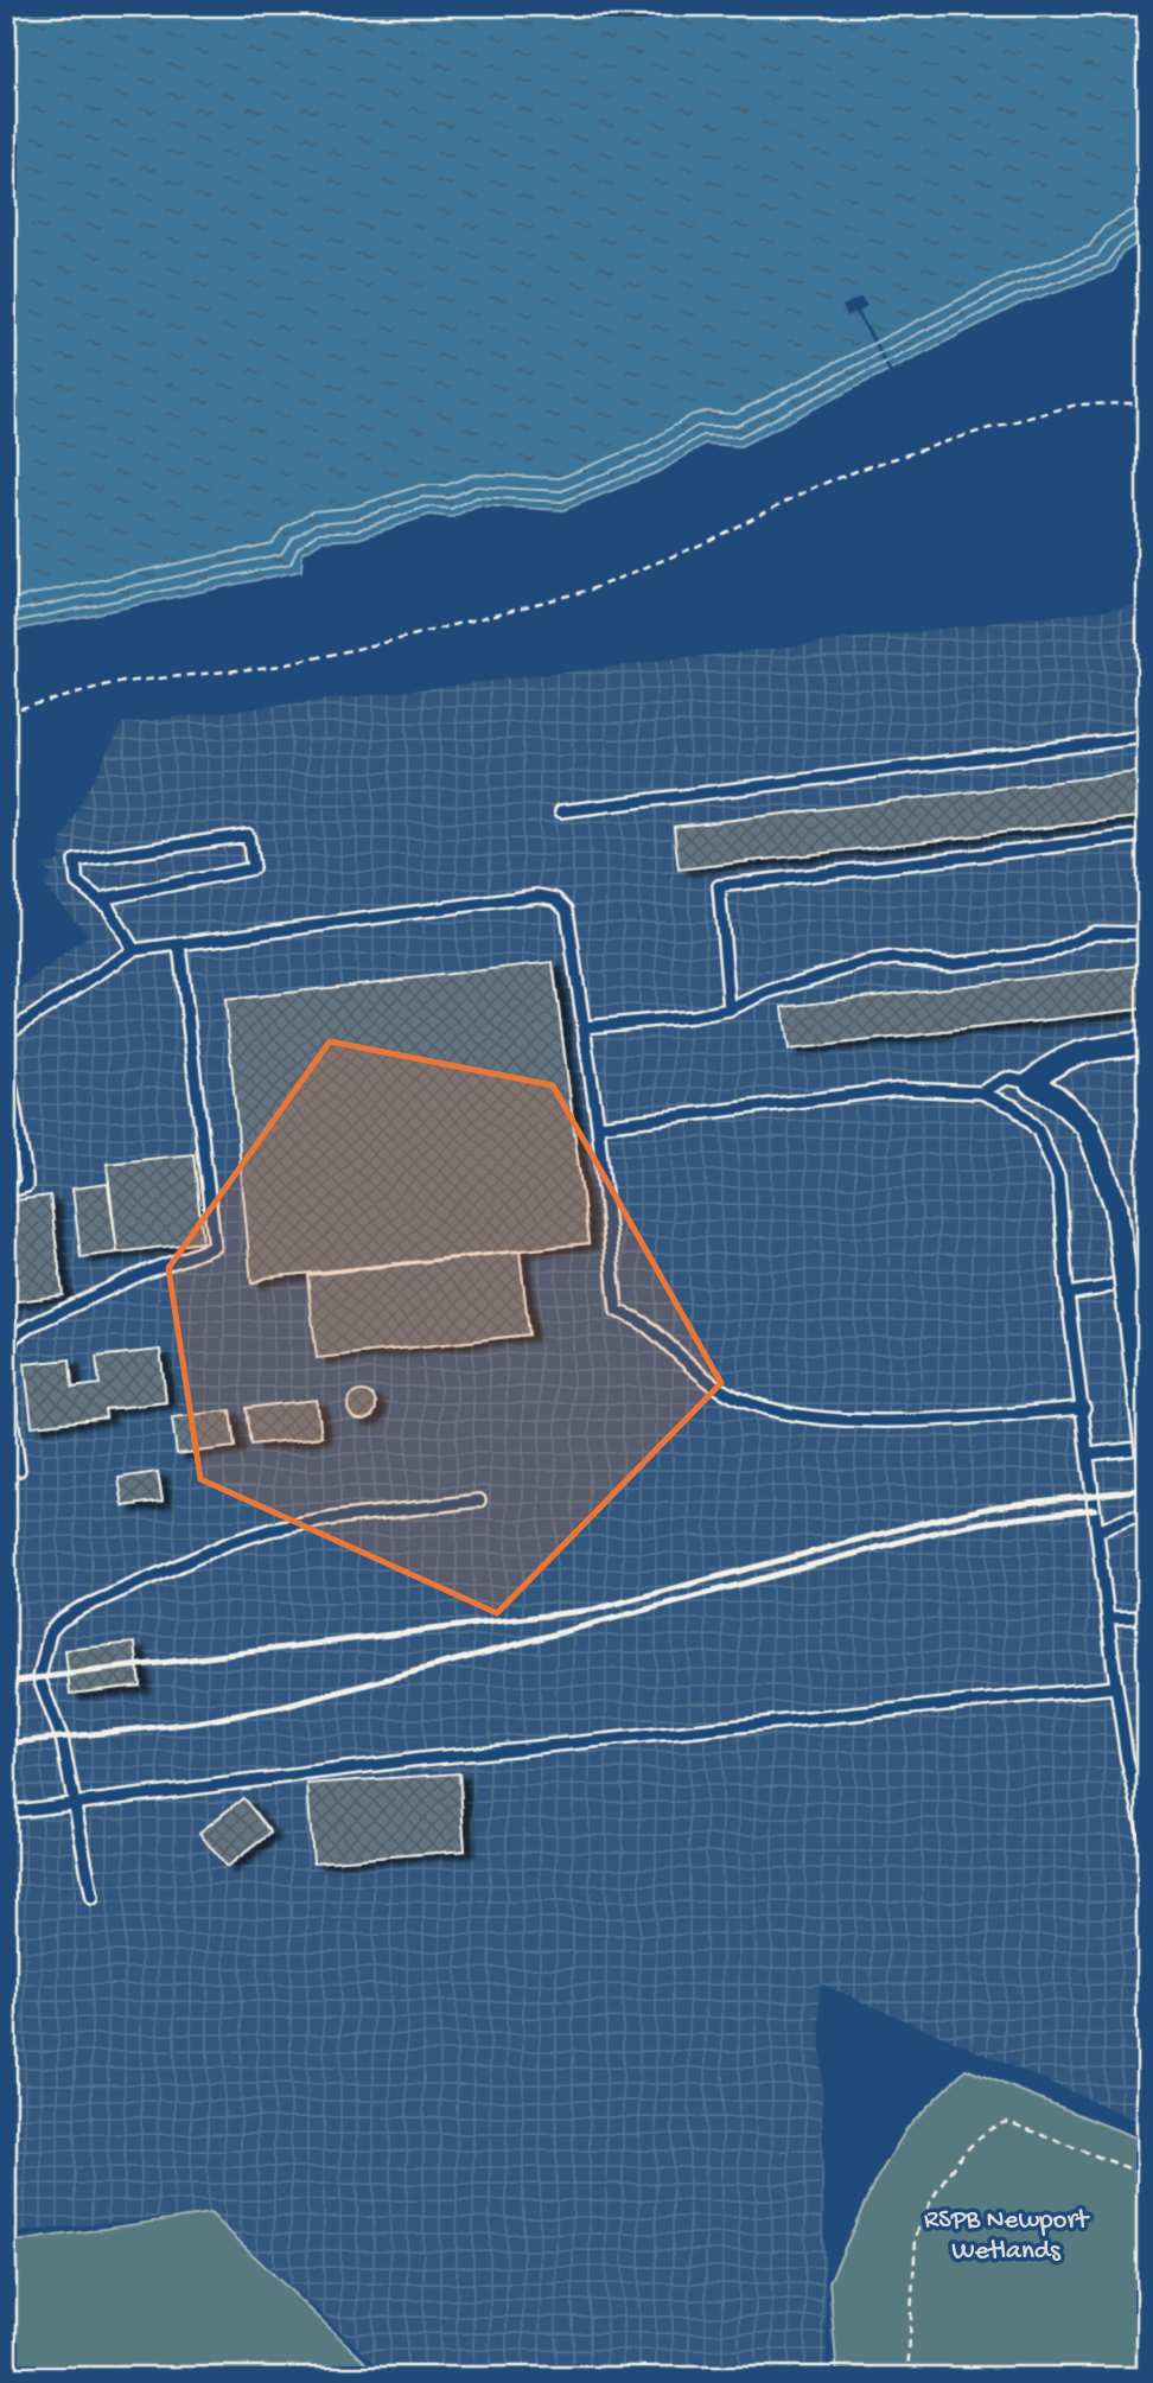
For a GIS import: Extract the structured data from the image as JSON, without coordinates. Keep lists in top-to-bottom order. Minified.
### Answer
{"parks":["RSPB Newport Wetlands"]}
